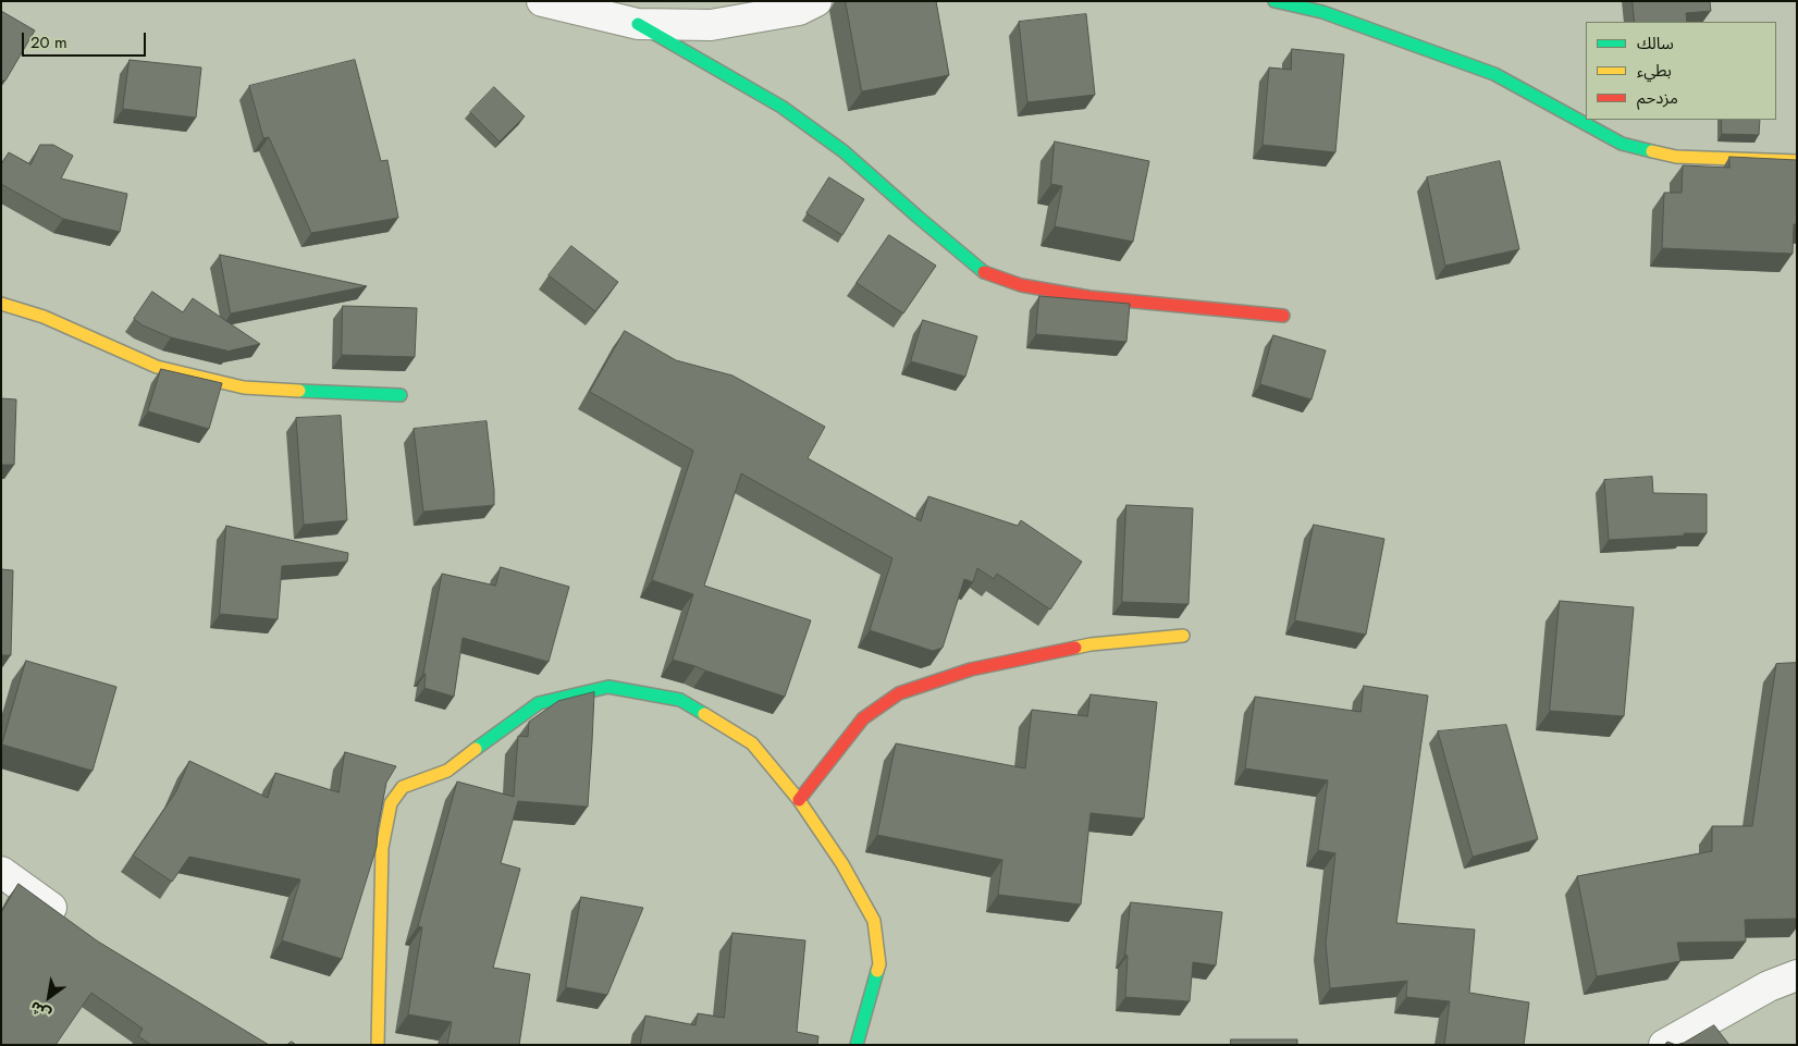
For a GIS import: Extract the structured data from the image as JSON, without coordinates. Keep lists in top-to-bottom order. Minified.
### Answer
{"legend":["سالك","بطيء","مزدحم"],"scale_bar":"20 m","north":"bottom left"}
